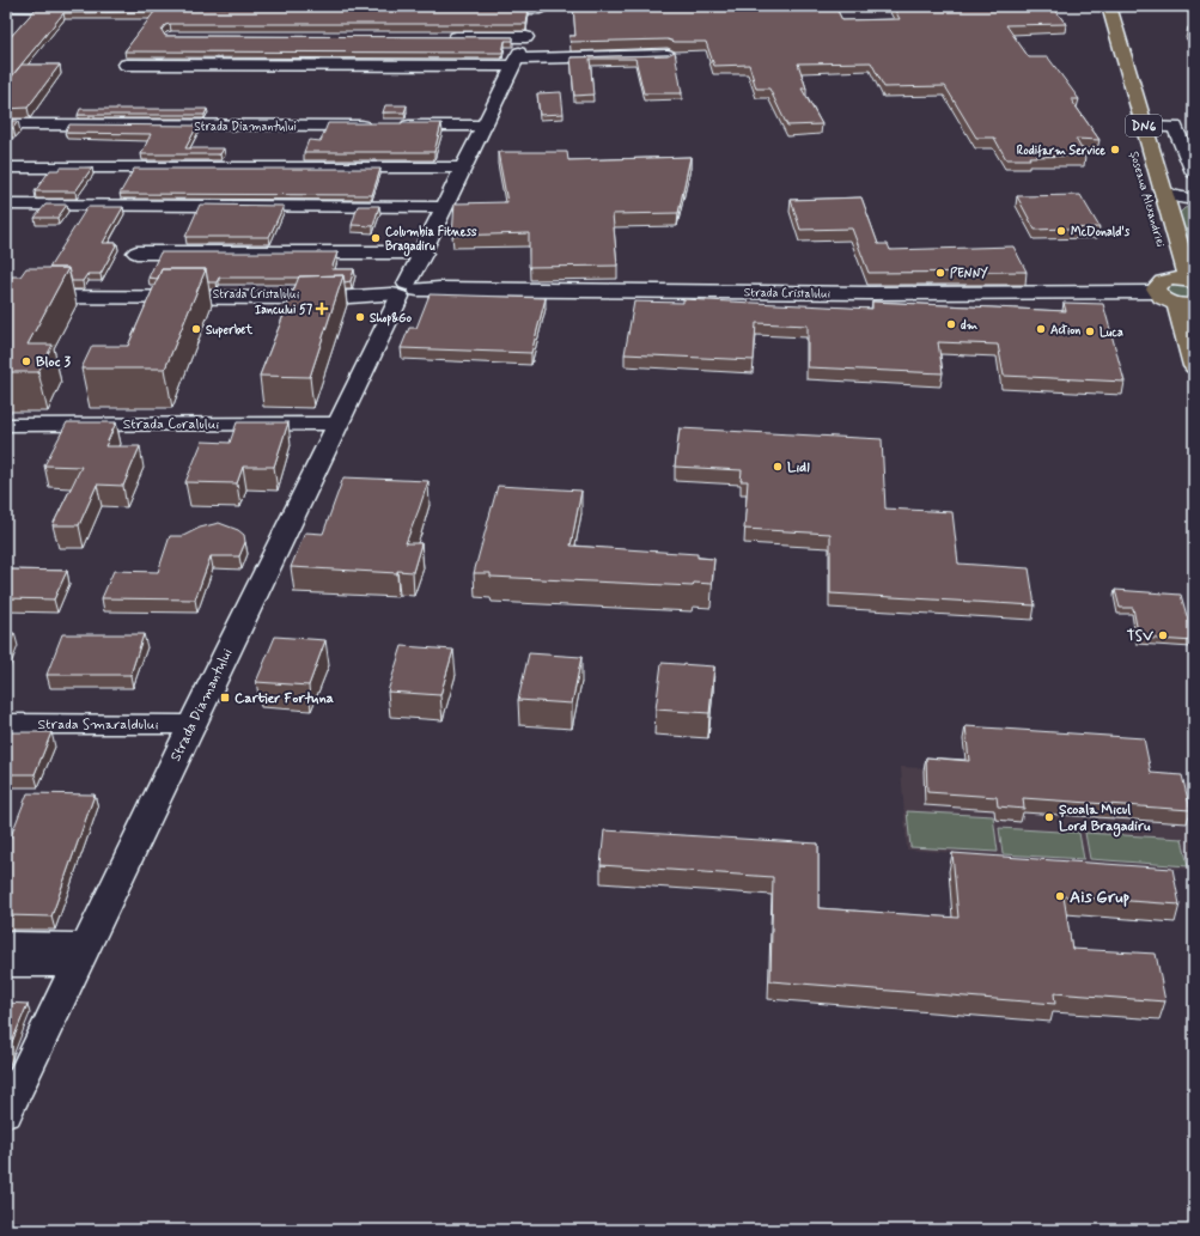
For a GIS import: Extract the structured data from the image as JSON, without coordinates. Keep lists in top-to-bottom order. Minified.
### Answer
{"streets":{"main road":["DN6","Șoseaua Alexandriei"],"street":["Strada Diamantului","Strada Cristalului","Strada Coralului","Strada Smaraldului"]},"crossings":[["Strada Diamantului","Strada Cristalului"],["Strada Diamantului","Strada Coralului"],["Strada Diamantului","Strada Smaraldului"],["Șoseaua Alexandriei","Strada Cristalului"]],"places":{"other":["Rodifarm Service","McDonald's","Columbia Fitness Bragadiru","PENNY","Shop&Go","dm","Superbet","Action","Luca","Bloc 3","Lidl","TSV","Școala Micul Lord Bragadiru","Ais Grup"],"health":["Iancului 57"],"transit":["Cartier Fortuna"]}}
